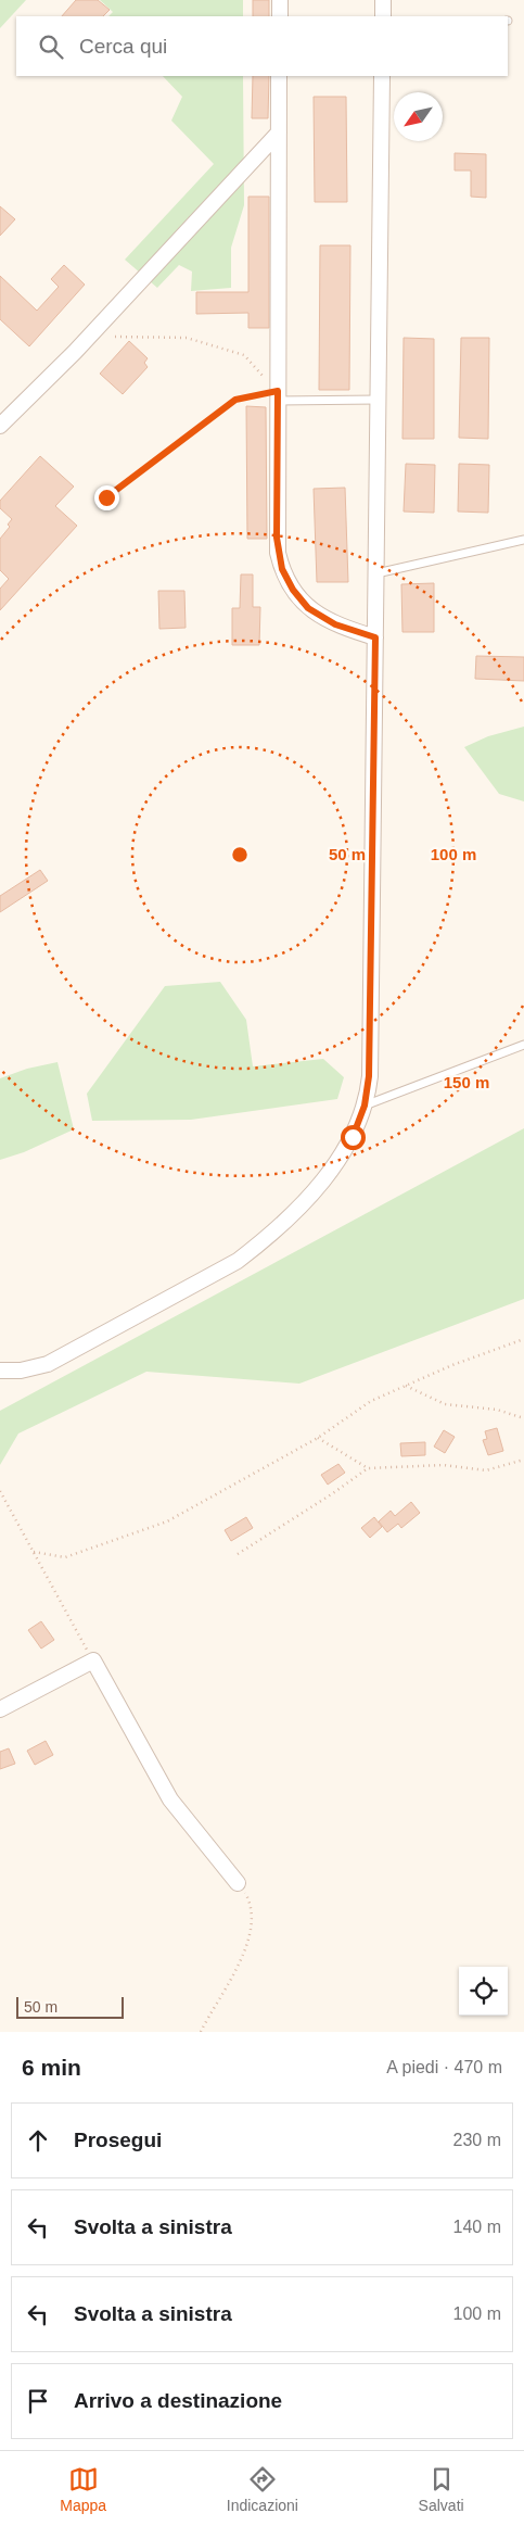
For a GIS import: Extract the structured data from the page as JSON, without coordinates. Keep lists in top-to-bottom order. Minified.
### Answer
{"scale_bar":"50 m","north":"bottom left","page":{"search":"Cerca qui","scale":"50 m","heading":["6 min","A piedi · 470 m"],"list":[["Prosegui","230 m"],["Svolta a sinistra","140 m"],["Svolta a sinistra","100 m"],"Arrivo a destinazione"],"nav":["Mappa","Indicazioni","Salvati"]},"rings":["50 m","100 m","150 m"]}
